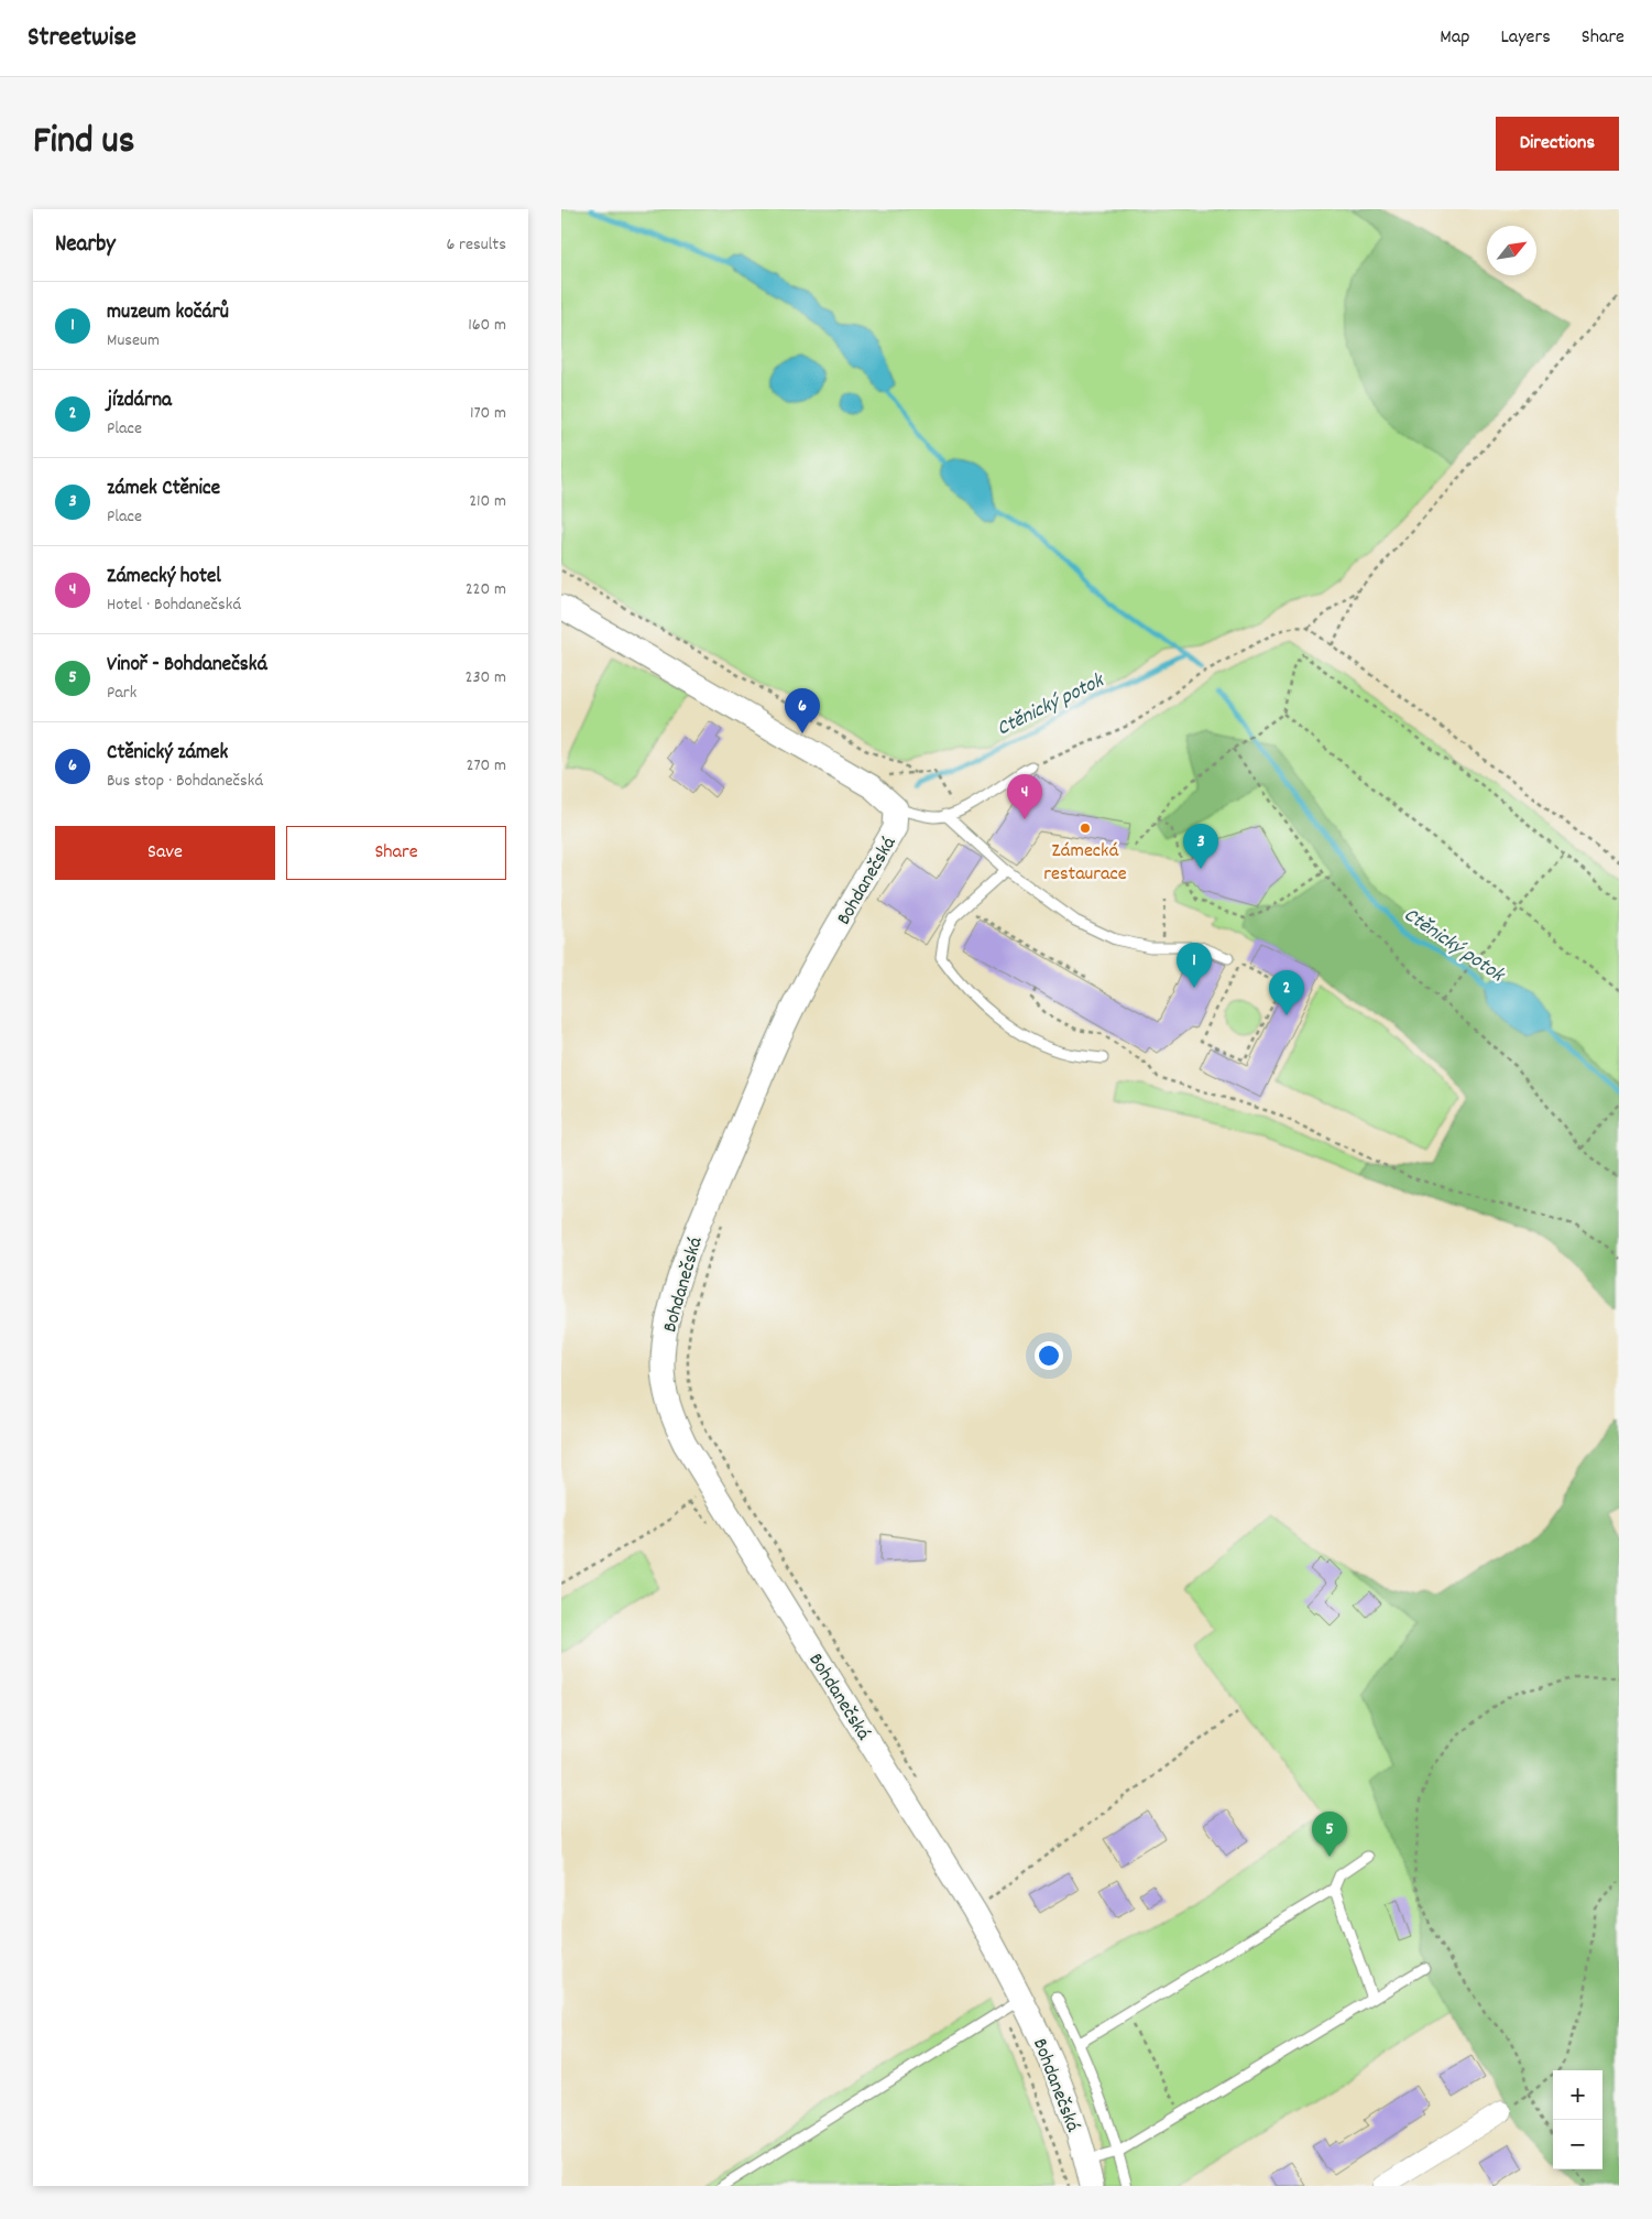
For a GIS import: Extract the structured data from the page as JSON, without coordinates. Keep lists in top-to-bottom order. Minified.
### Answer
{"streets":{"street":["Bohdanečská"]},"water":["Ctěnický potok"],"places":["Zámecká restaurace"],"north":"top right","page":{"header":"Streetwise","nav":["Map","Layers","Share"],"title":"Find us","buttons":["Directions",["Save","Share"]],"heading":["Nearby","6 results"],"list":[{"mark":"1","name":"muzeum kočárů","note":"Museum","value":"160 m"},{"mark":"2","name":"jízdárna","note":"Place","value":"170 m"},{"mark":"3","name":"zámek Ctěnice","note":"Place","value":"210 m"},{"mark":"4","name":"Zámecký hotel","note":"Hotel · Bohdanečská","value":"220 m"},{"mark":"5","name":"Vinoř - Bohdanečská","note":"Park","value":"230 m"},{"mark":"6","name":"Ctěnický zámek","note":"Bus stop · Bohdanečská","value":"270 m"}],"pins":["6","4","3","1","2","5"],"map_buttons":["+","−"]}}
